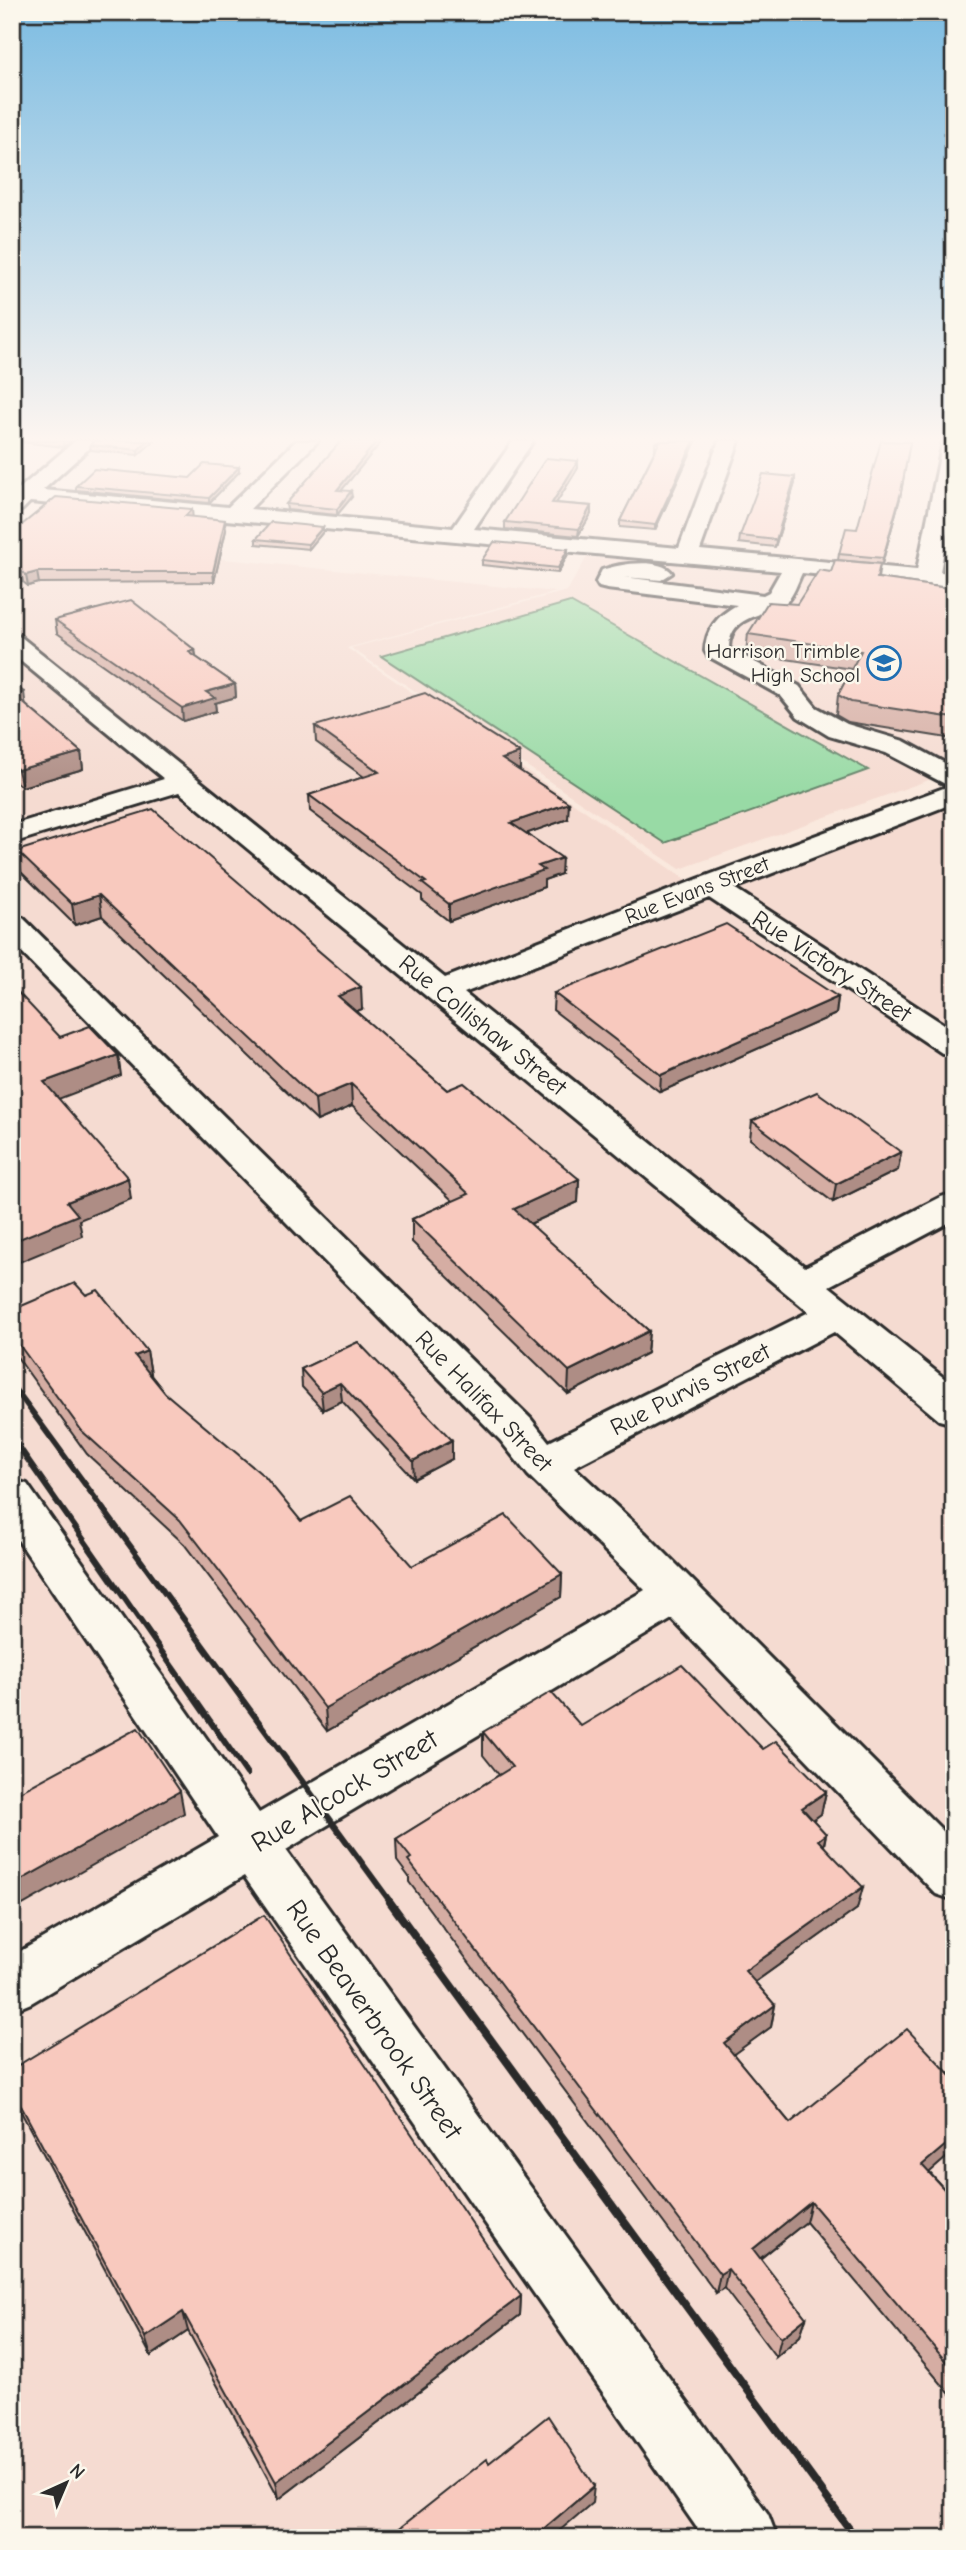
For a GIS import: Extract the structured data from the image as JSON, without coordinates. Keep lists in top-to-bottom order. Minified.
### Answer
{"streets":{"street":["Rue Evans Street","Rue Victory Street","Rue Collishaw Street","Rue Purvis Street","Rue Halifax Street","Rue Alcock Street","Rue Beaverbrook Street"]},"crossings":[["Rue Evans Street","Rue Victory Street"],["Rue Evans Street","Rue Collishaw Street"],["Rue Collishaw Street","Rue Purvis Street"],["Rue Purvis Street","Rue Halifax Street"],["Rue Halifax Street","Rue Alcock Street"],["Rue Alcock Street","Rue Beaverbrook Street"]],"places":{"school or university":["Harrison Trimble High School"]},"north":"top right"}
